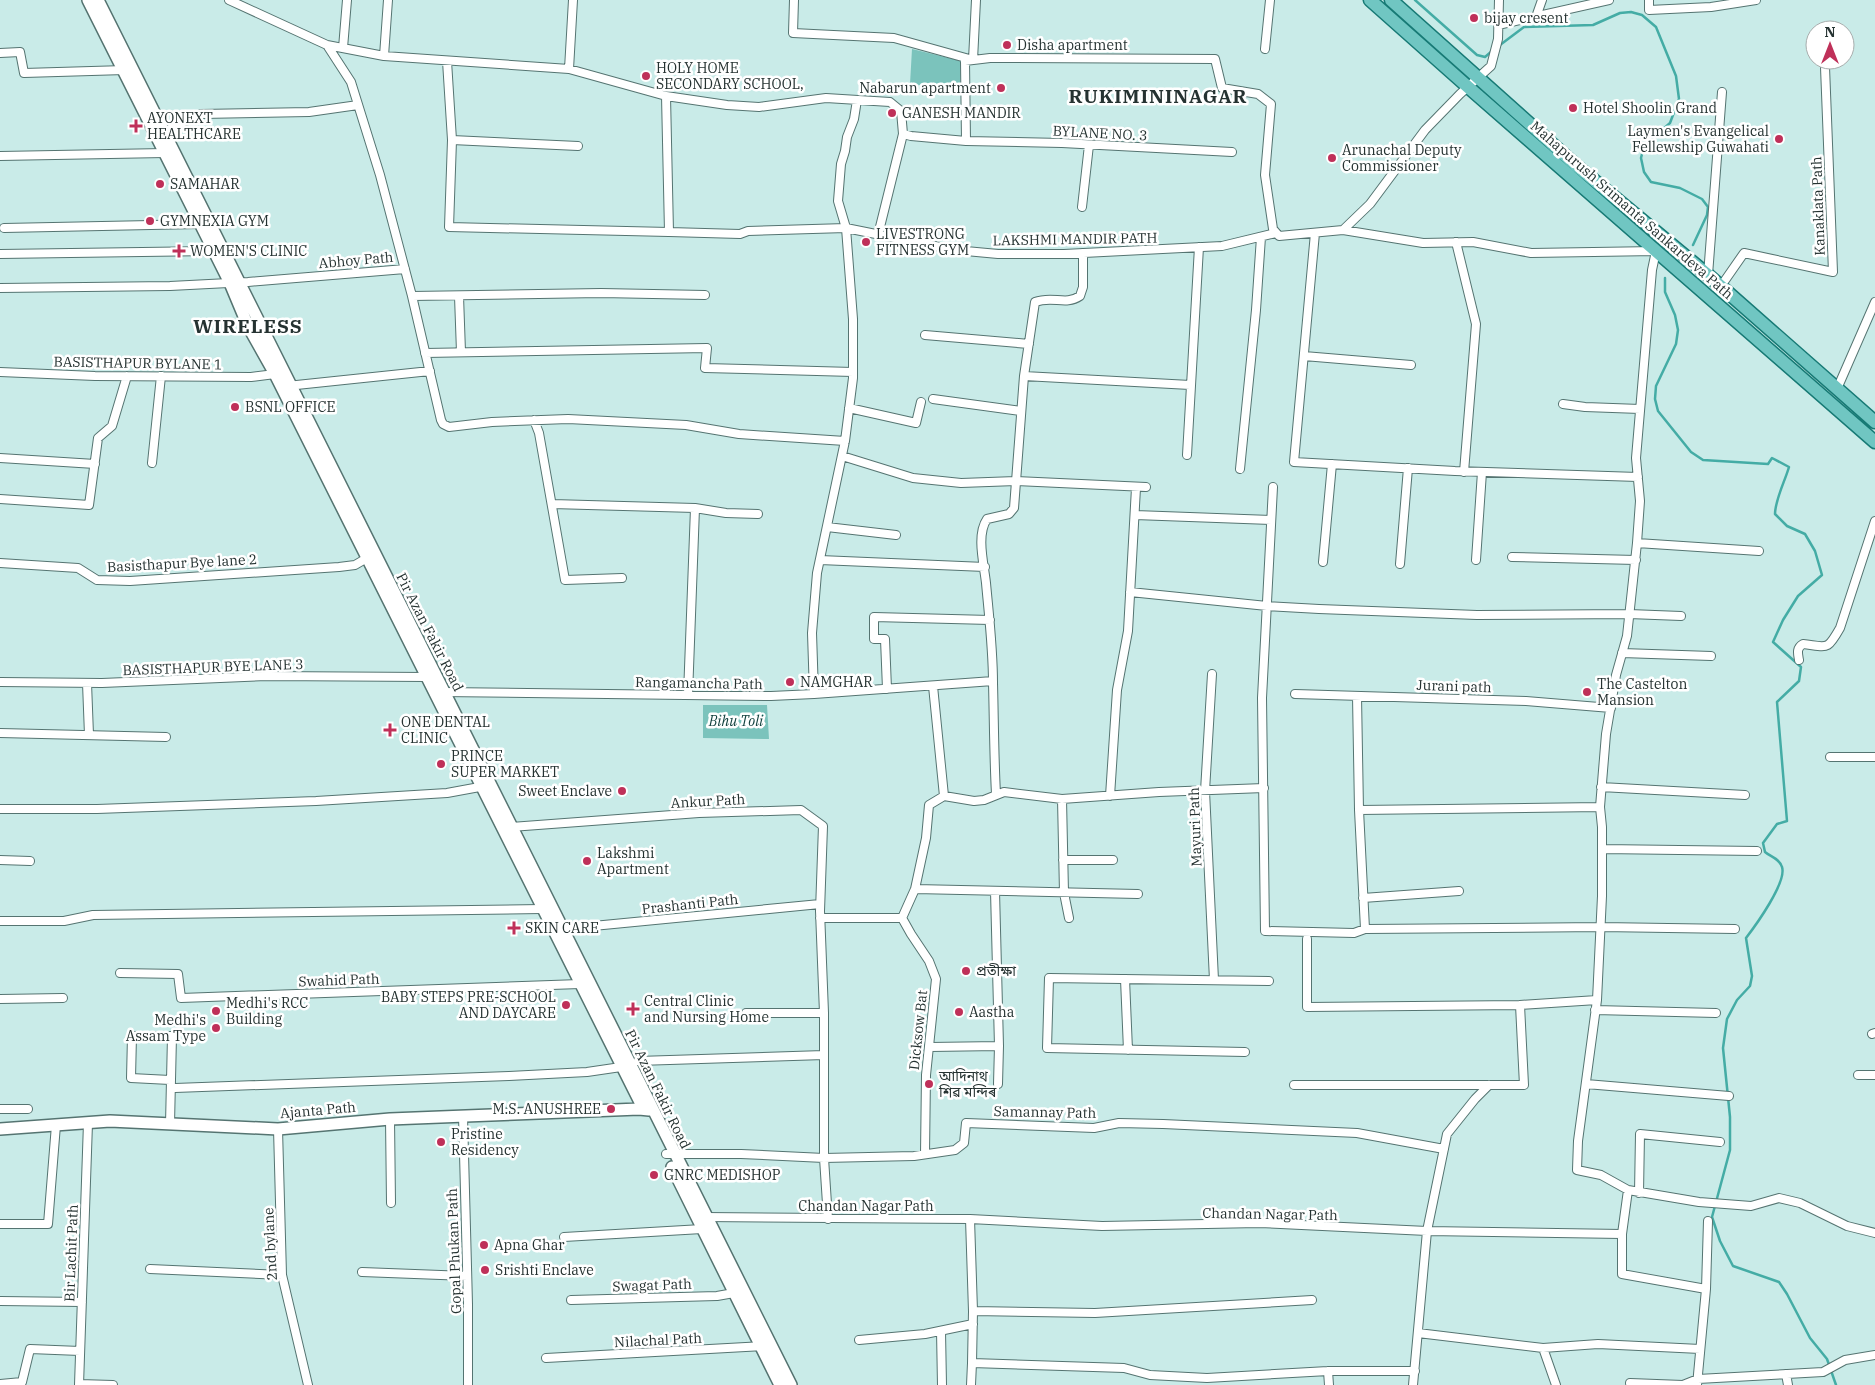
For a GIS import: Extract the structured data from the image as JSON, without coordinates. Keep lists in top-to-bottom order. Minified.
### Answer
{"streets":{"main road":["Mahapurush Srimanta Sankardeva Path","Pir Azan Fakir Road","Ajanta Path"],"street":["BYLANE NO. 3","Kanaklata Path","LAKSHMI MANDIR PATH","Abhoy Path","BASISTHAPUR BYLANE 1","Basisthapur Bye lane 2","BASISTHAPUR BYE LANE 3","Rangamancha Path","Jurani path","Ankur Path","Mayuri Path","Prashanti Path","Swahid Path","Dicksow Bat","Samannay Path","Chandan Nagar Path","2nd bylane","Gopal Phukan Path","Bir Lachit Path","Swagat Path","Nilachal Path"]},"crossings":[["Kanaklata Path","Mahapurush Srimanta Sankardeva Path"],["Mahapurush Srimanta Sankardeva Path","LAKSHMI MANDIR PATH"],["Abhoy Path","Pir Azan Fakir Road"],["BASISTHAPUR BYLANE 1","Pir Azan Fakir Road"],["Basisthapur Bye lane 2","Pir Azan Fakir Road"],["Pir Azan Fakir Road","BASISTHAPUR BYE LANE 3"],["Pir Azan Fakir Road","Rangamancha Path"],["Pir Azan Fakir Road","Ankur Path"],["Pir Azan Fakir Road","Prashanti Path"],["Pir Azan Fakir Road","Swahid Path"],["Pir Azan Fakir Road","Ajanta Path"],["Pir Azan Fakir Road","Samannay Path"],["Pir Azan Fakir Road","Chandan Nagar Path"],["Pir Azan Fakir Road","Swagat Path"],["Pir Azan Fakir Road","Nilachal Path"],["Ankur Path","Prashanti Path"],["Dicksow Bat","Samannay Path"],["Ajanta Path","2nd bylane"],["Ajanta Path","Gopal Phukan Path"],["Ajanta Path","Bir Lachit Path"]],"districts":["RUKIMININAGAR","WIRELESS"],"parks":["Bihu Toli"],"places":{"other":["bijay cresent","Disha apartment","HOLY HOME SECONDARY SCHOOL,","Nabarun apartment","Hotel Shoolin Grand","GANESH MANDIR","Laymen's Evangelical Fellewship Guwahati","Arunachal Deputy Commissioner","SAMAHAR","GYMNEXIA GYM","LIVESTRONG FITNESS GYM","BSNL OFFICE","NAMGHAR","The Castelton Mansion","PRINCE SUPER MARKET","Sweet Enclave","Lakshmi Apartment","প্রতীক্ষা","BABY STEPS PRE-SCHOOL AND DAYCARE","Medhi's RCC Building","Aastha","Medhi's Assam Type","আদিনাথ শিৱ মন্দিৰ","M.S. ANUSHREE","Pristine Residency","GNRC MEDISHOP","Apna Ghar","Srishti Enclave"],"health":["AYONEXT HEALTHCARE","WOMEN'S CLINIC","ONE DENTAL CLINIC","SKIN CARE","Central Clinic and Nursing Home"]},"north":"top"}
